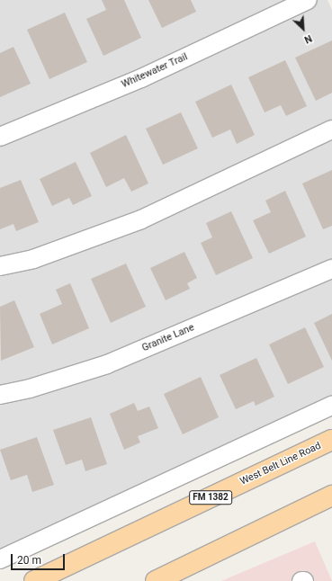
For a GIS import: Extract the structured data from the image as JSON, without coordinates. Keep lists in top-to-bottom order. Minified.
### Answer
{"streets":{"main road":["West Belt Line Road","FM 1382"],"street":["Whitewater Trail","Granite Lane"]},"scale_bar":"20 m","north":"bottom right"}
